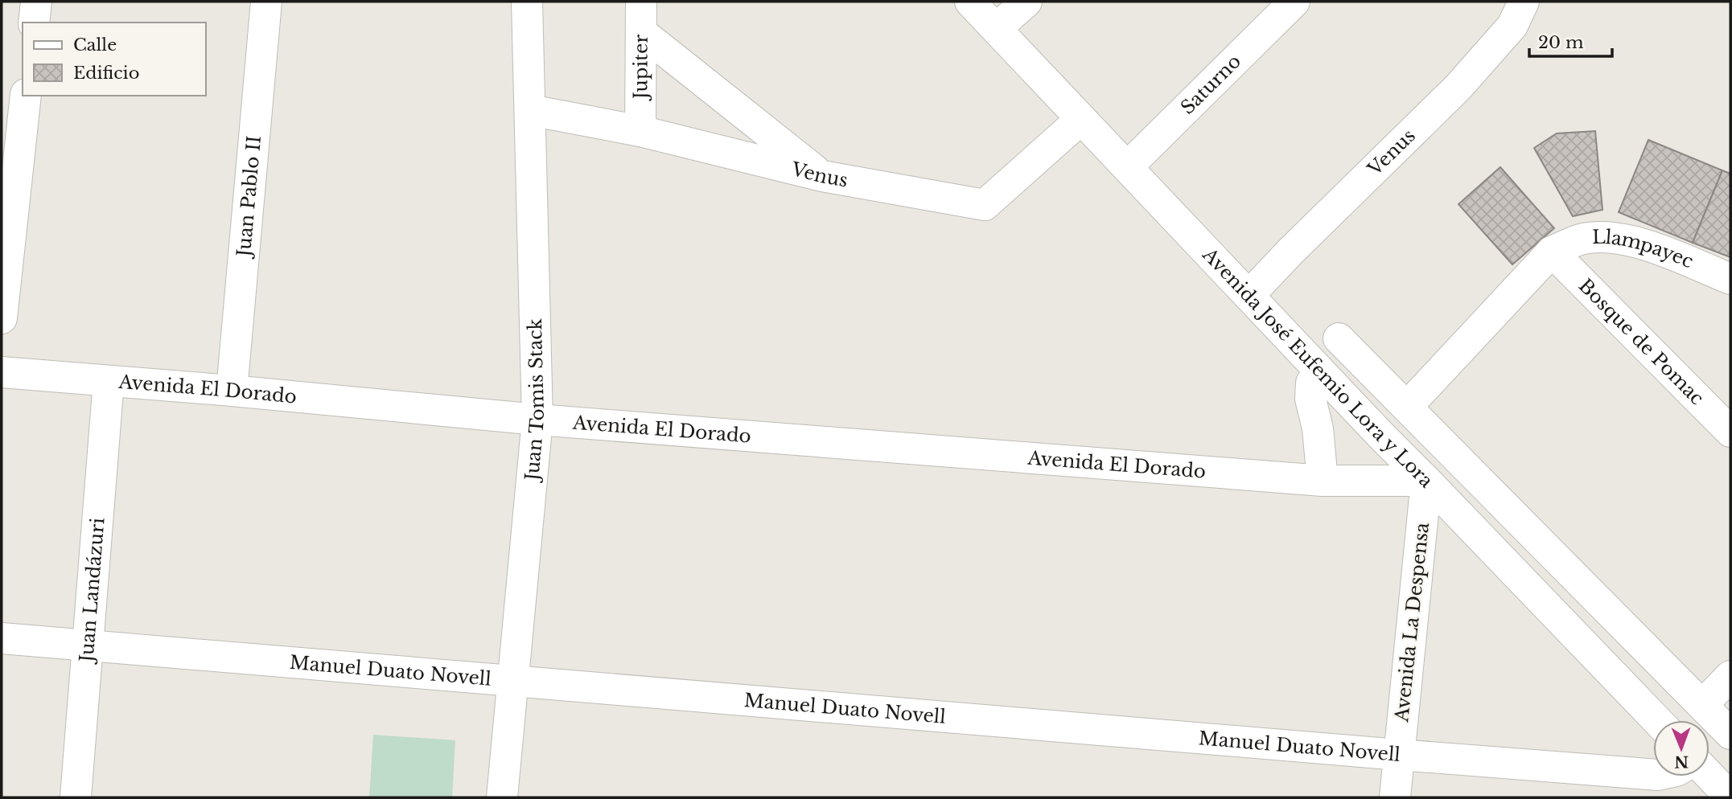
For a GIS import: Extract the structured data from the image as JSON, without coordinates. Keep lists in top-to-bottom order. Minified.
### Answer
{"streets":{"street":["Jupiter","Saturno","Venus","Juan Pablo II","Llampayec","Bosque de Pomac","Avenida José Eufemio Lora y Lora","Avenida El Dorado","Juan Tomis Stack","Juan Landázuri","Avenida La Despensa","Manuel Duato Novell"]},"crossings":[["Jupiter","Venus"],["Saturno","Avenida José Eufemio Lora y Lora"],["Venus","Avenida José Eufemio Lora y Lora"],["Venus","Juan Tomis Stack"],["Juan Pablo II","Avenida El Dorado"],["Llampayec","Bosque de Pomac"],["Avenida José Eufemio Lora y Lora","Avenida El Dorado"],["Avenida José Eufemio Lora y Lora","Avenida La Despensa"],["Avenida El Dorado","Juan Tomis Stack"],["Avenida El Dorado","Juan Landázuri"],["Avenida El Dorado","Avenida La Despensa"],["Juan Tomis Stack","Manuel Duato Novell"],["Juan Landázuri","Manuel Duato Novell"],["Avenida La Despensa","Manuel Duato Novell"]],"legend":["Calle","Edificio"],"scale_bar":"20 m","north":"bottom"}
